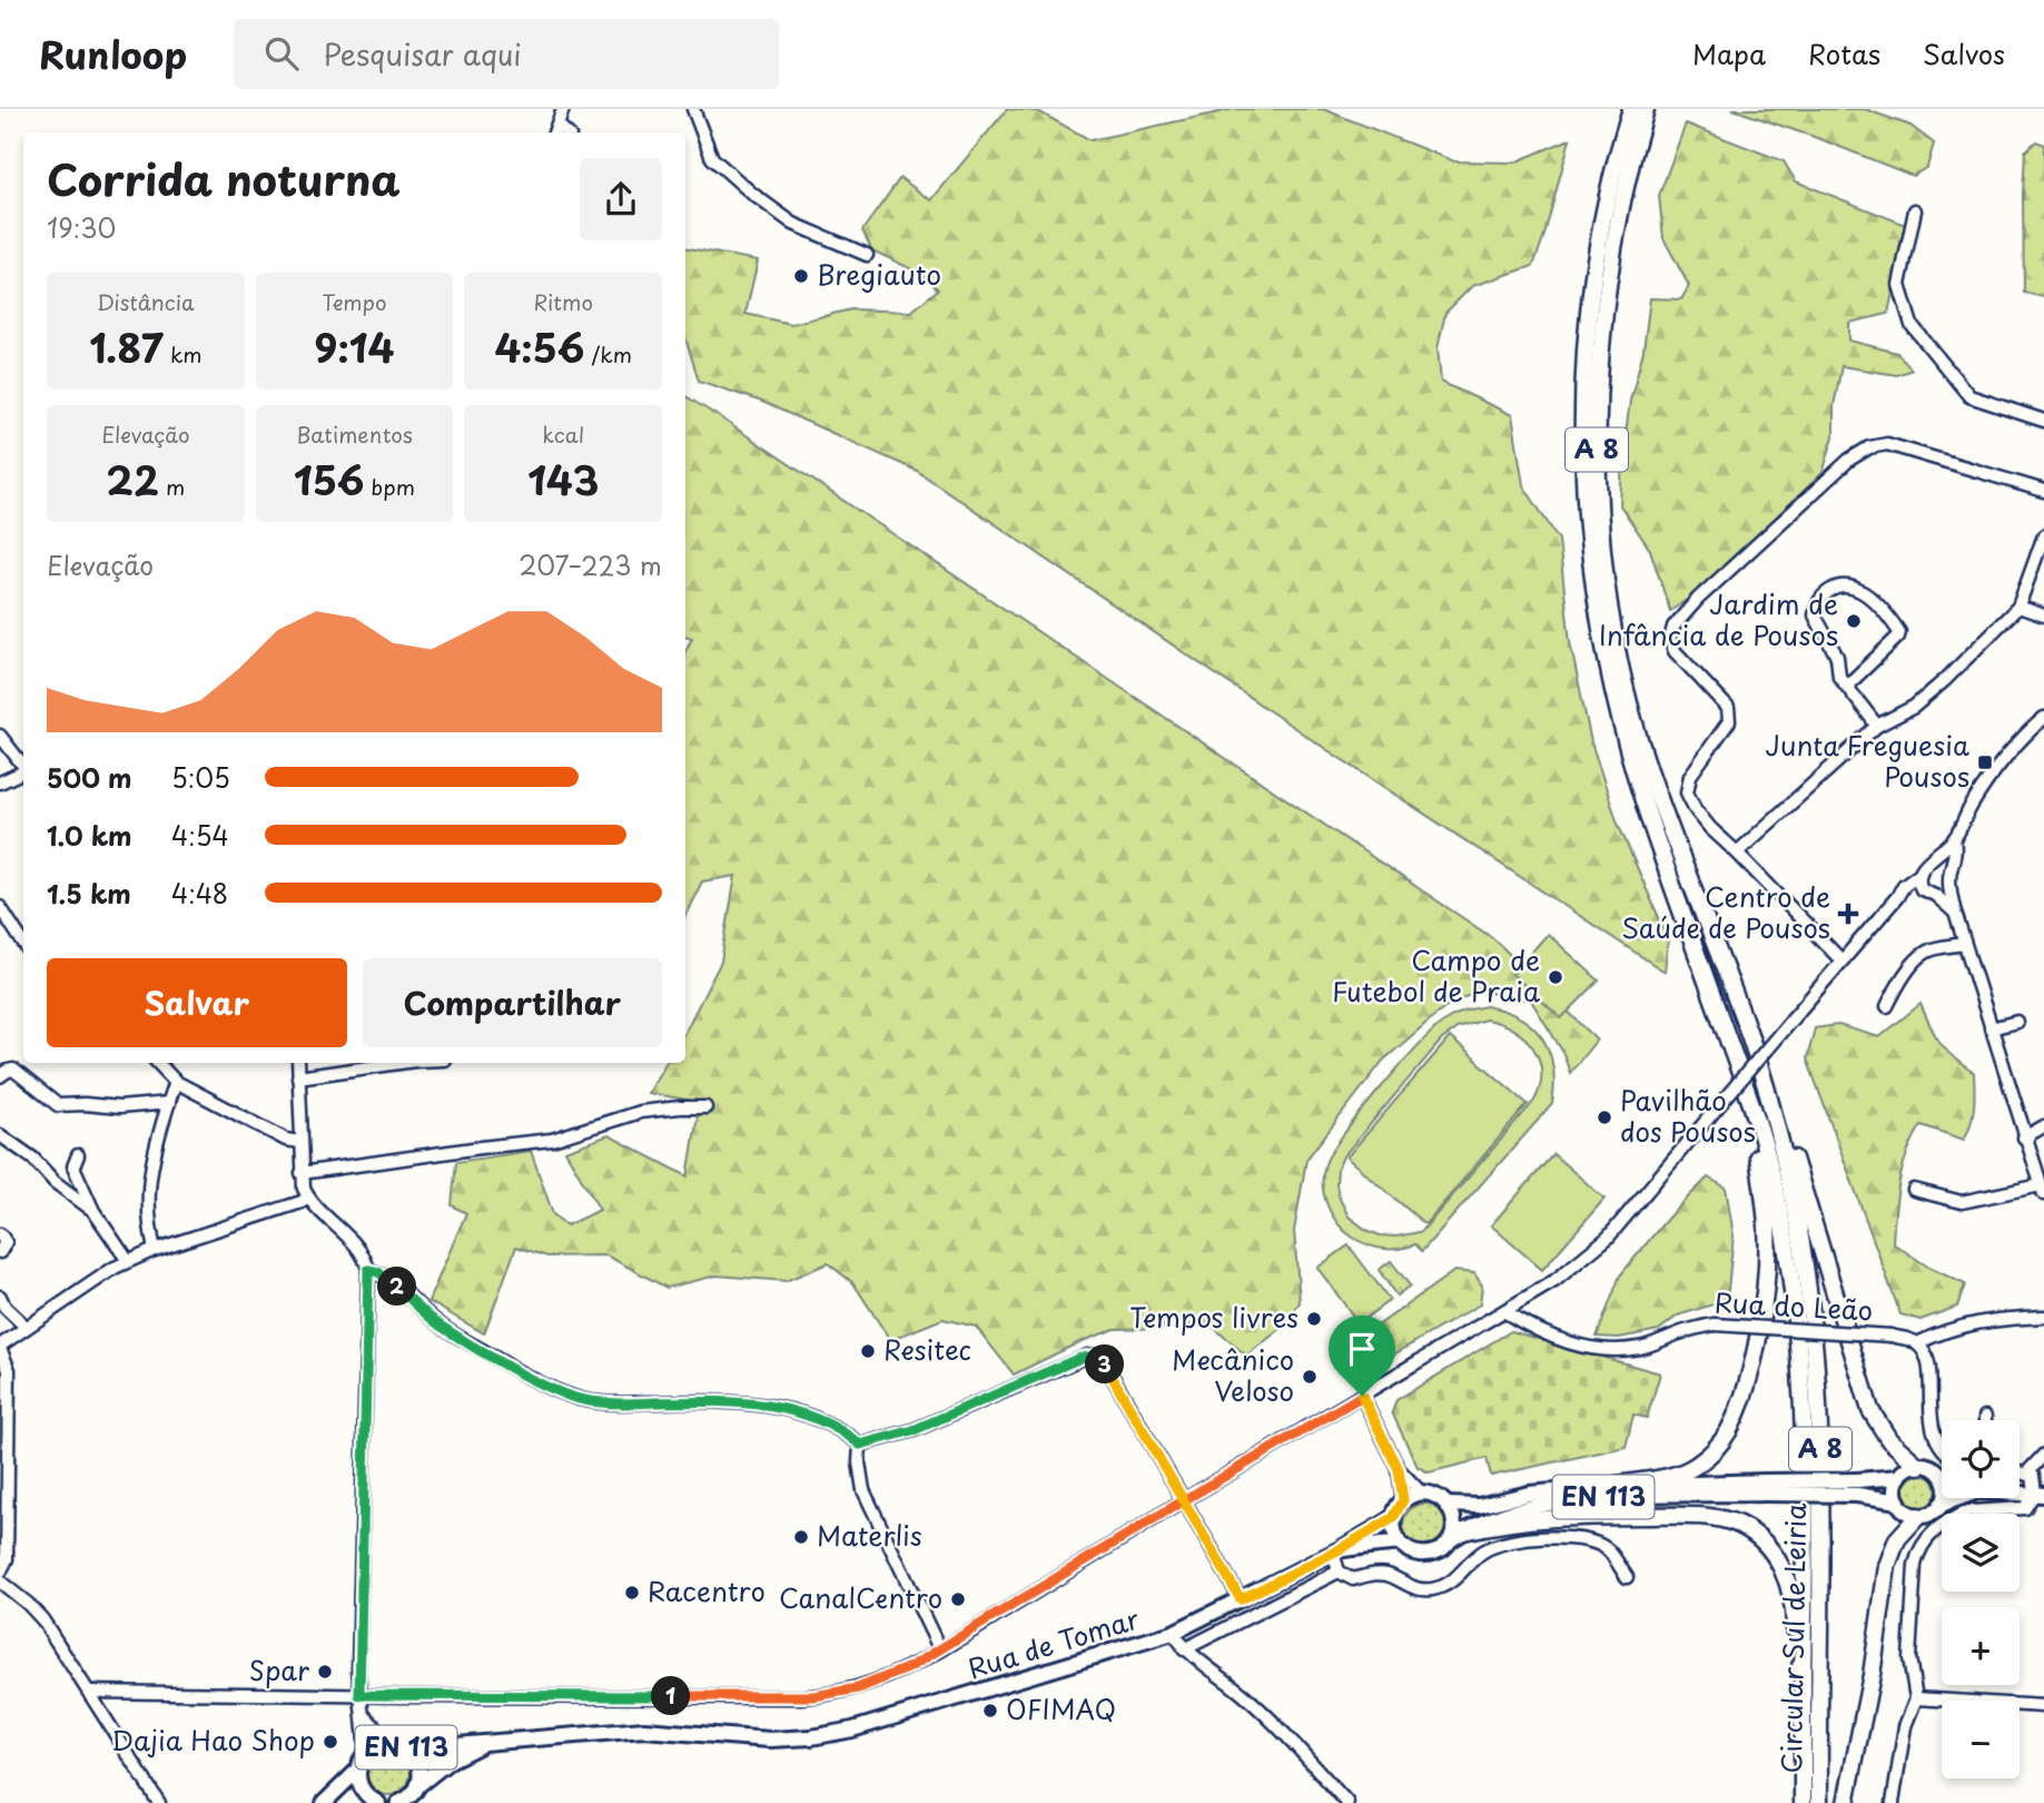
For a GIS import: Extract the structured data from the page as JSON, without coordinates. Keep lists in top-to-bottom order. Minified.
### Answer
{"streets":{"highway":["A 8","Circular Sul de Leiria"],"main road":["EN 113","Rua de Tomar"],"street":["Rua do Leão"]},"crossings":[["A 8","Circular Sul de Leiria"],["EN 113","Rua de Tomar"]],"places":{"other":["Bregiauto","Jardim de Infância de Pousos","Campo de Futebol de Praia","Pavilhão dos Pousos","Tempos livres","Resitec","Mecânico Veloso","Materlis","Racentro","CanalCentro","Spar","OFIMAQ","Dajia Hao Shop"],"transit":["Junta Freguesia Pousos"],"health":["Centro de Saúde de Pousos"]},"page":{"header":"Runloop","search":"Pesquisar aqui","nav":["Mapa","Rotas","Salvos"],"heading":["Corrida noturna","19:30"],"stats":[["Distância","1.87 km"],["Tempo","9:14"],["Ritmo","4:56 /km"],["Elevação","22 m"],["Batimentos","156 bpm"],["kcal","143"]],"chart":["Elevação","207–223 m"],"list":[{"name":"500 m","note":"5:05"},{"name":"1.0 km","note":"4:54"},{"name":"1.5 km","note":"4:48"}],"buttons":["Salvar","Compartilhar"],"pins":["2","3","1"],"map_buttons":["+","−"]}}
